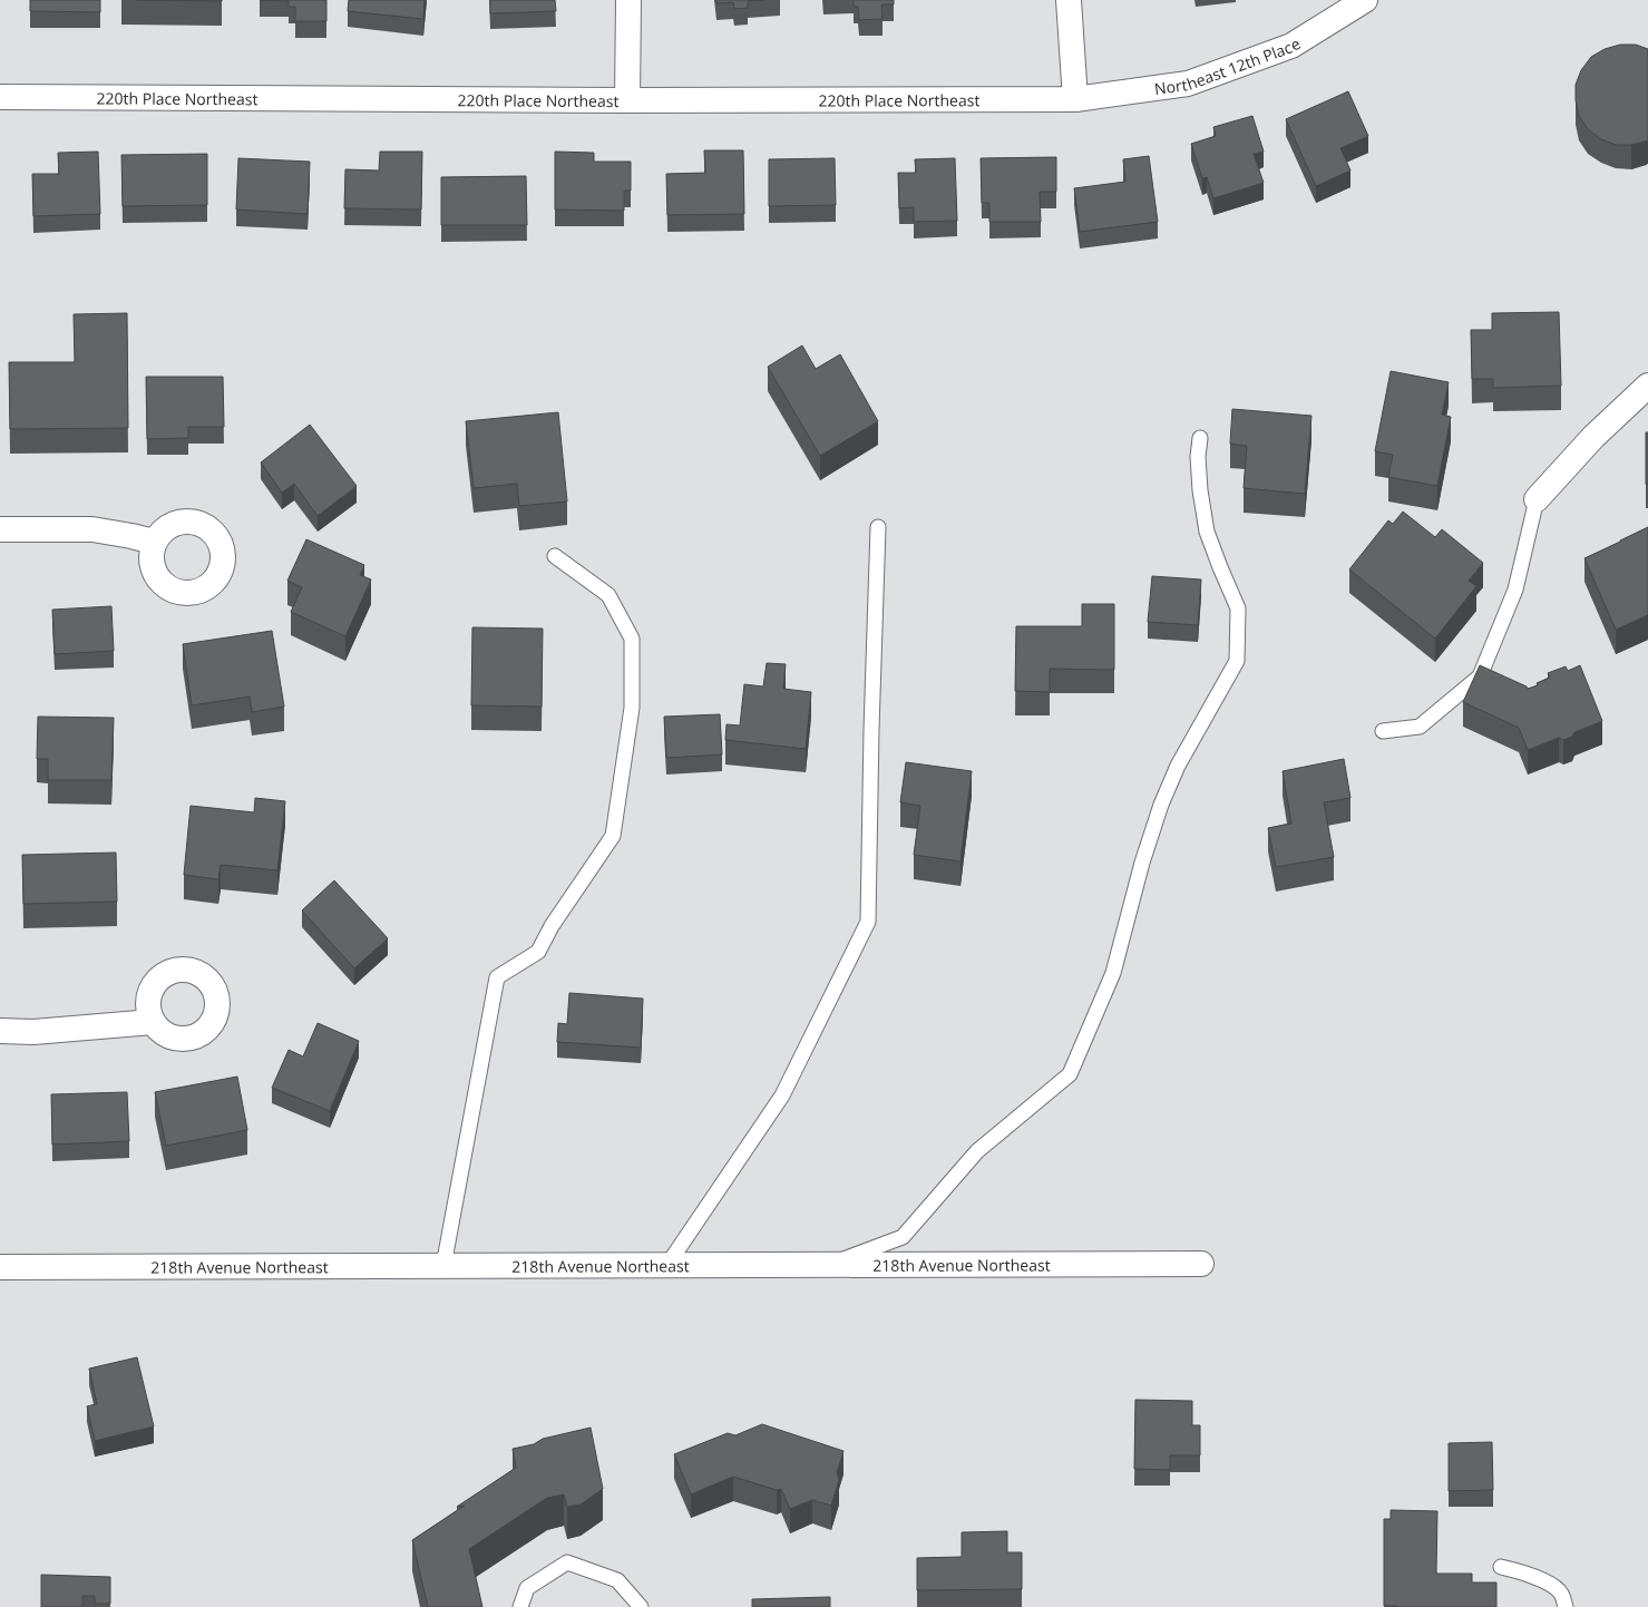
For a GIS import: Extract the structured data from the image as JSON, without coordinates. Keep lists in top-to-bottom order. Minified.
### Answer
{"streets":{"street":["Northeast 12th Place","220th Place Northeast","218th Avenue Northeast"]},"crossings":[["Northeast 12th Place","220th Place Northeast"]]}
